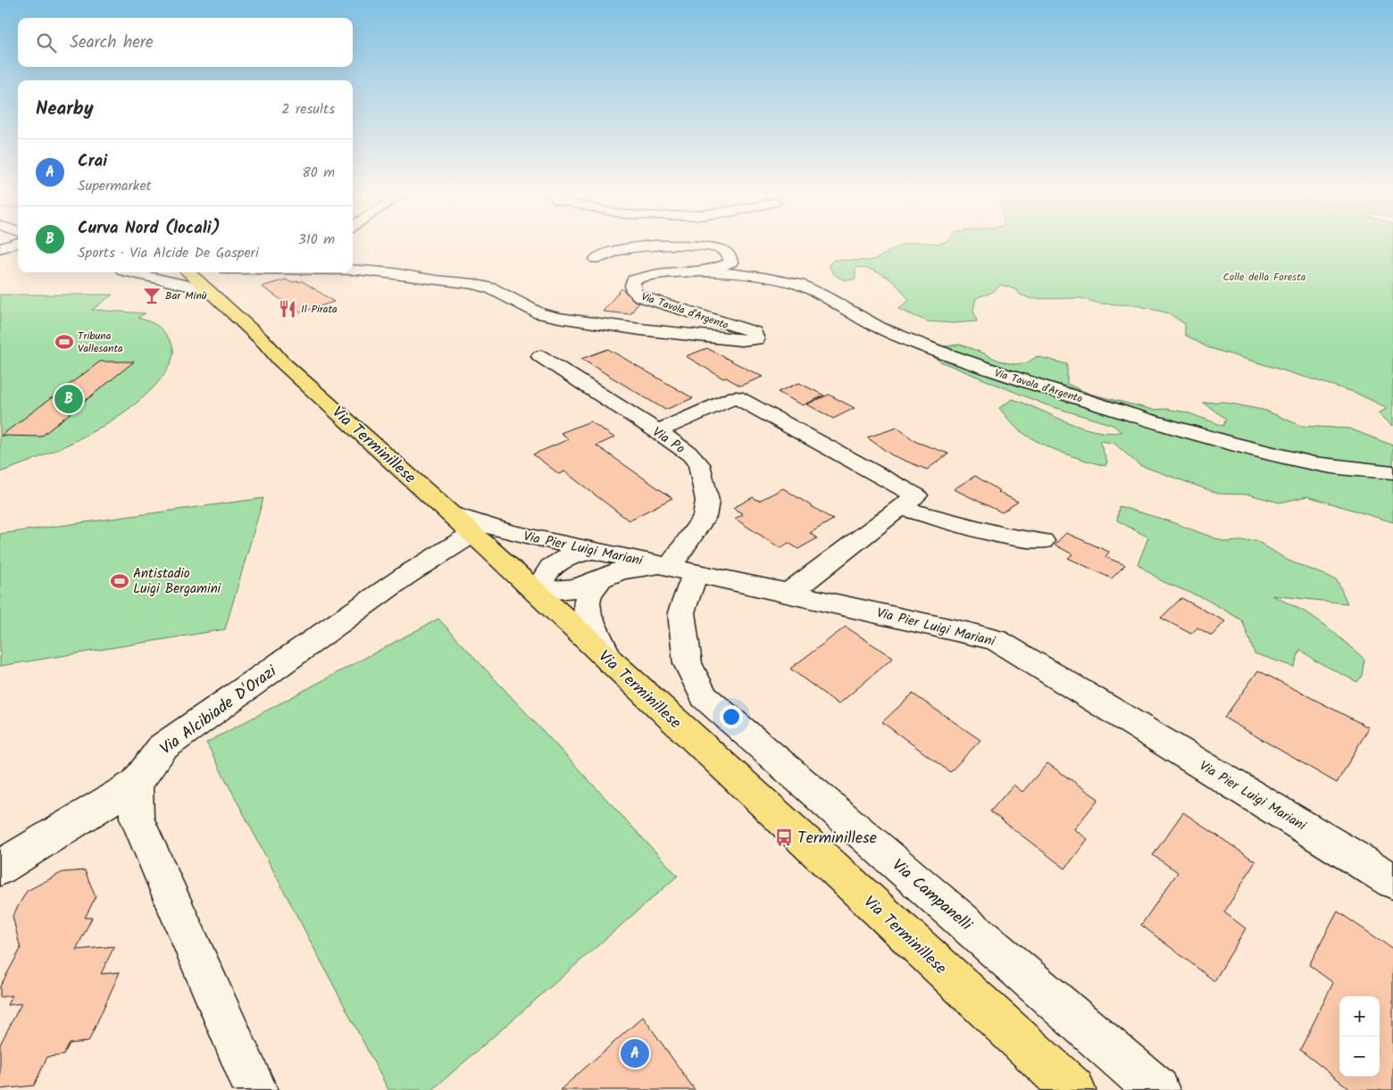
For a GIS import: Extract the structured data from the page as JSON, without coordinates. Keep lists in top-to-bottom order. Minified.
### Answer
{"streets":{"main road":["Via Terminillese"],"street":["Via Tavola d'Argento","Via Po","Via Pier Luigi Mariani","Via Alcibiade D'Orazi","Via Campanelli"]},"crossings":[["Via Po","Via Pier Luigi Mariani"],["Via Po","Via Campanelli"],["Via Terminillese","Via Pier Luigi Mariani"],["Via Terminillese","Via Alcibiade D'Orazi"],["Via Pier Luigi Mariani","Via Alcibiade D'Orazi"],["Via Pier Luigi Mariani","Via Campanelli"]],"parks":["Colle della Foresta"],"places":{"bar":["Bar Minù"],"restaurant":["Il Pirata"],"sports":["Tribuna Vallesanta","Antistadio Luigi Bergamini"],"bus stop":["Terminillese"]},"page":{"search":"Search here","heading":["Nearby","2 results"],"list":[{"mark":"A","name":"Crai","note":"Supermarket","value":"80 m"},{"mark":"B","name":"Curva Nord (locali)","note":"Sports · Via Alcide De Gasperi","value":"310 m"}],"pins":["B","A"],"map_buttons":["+","−"]}}
